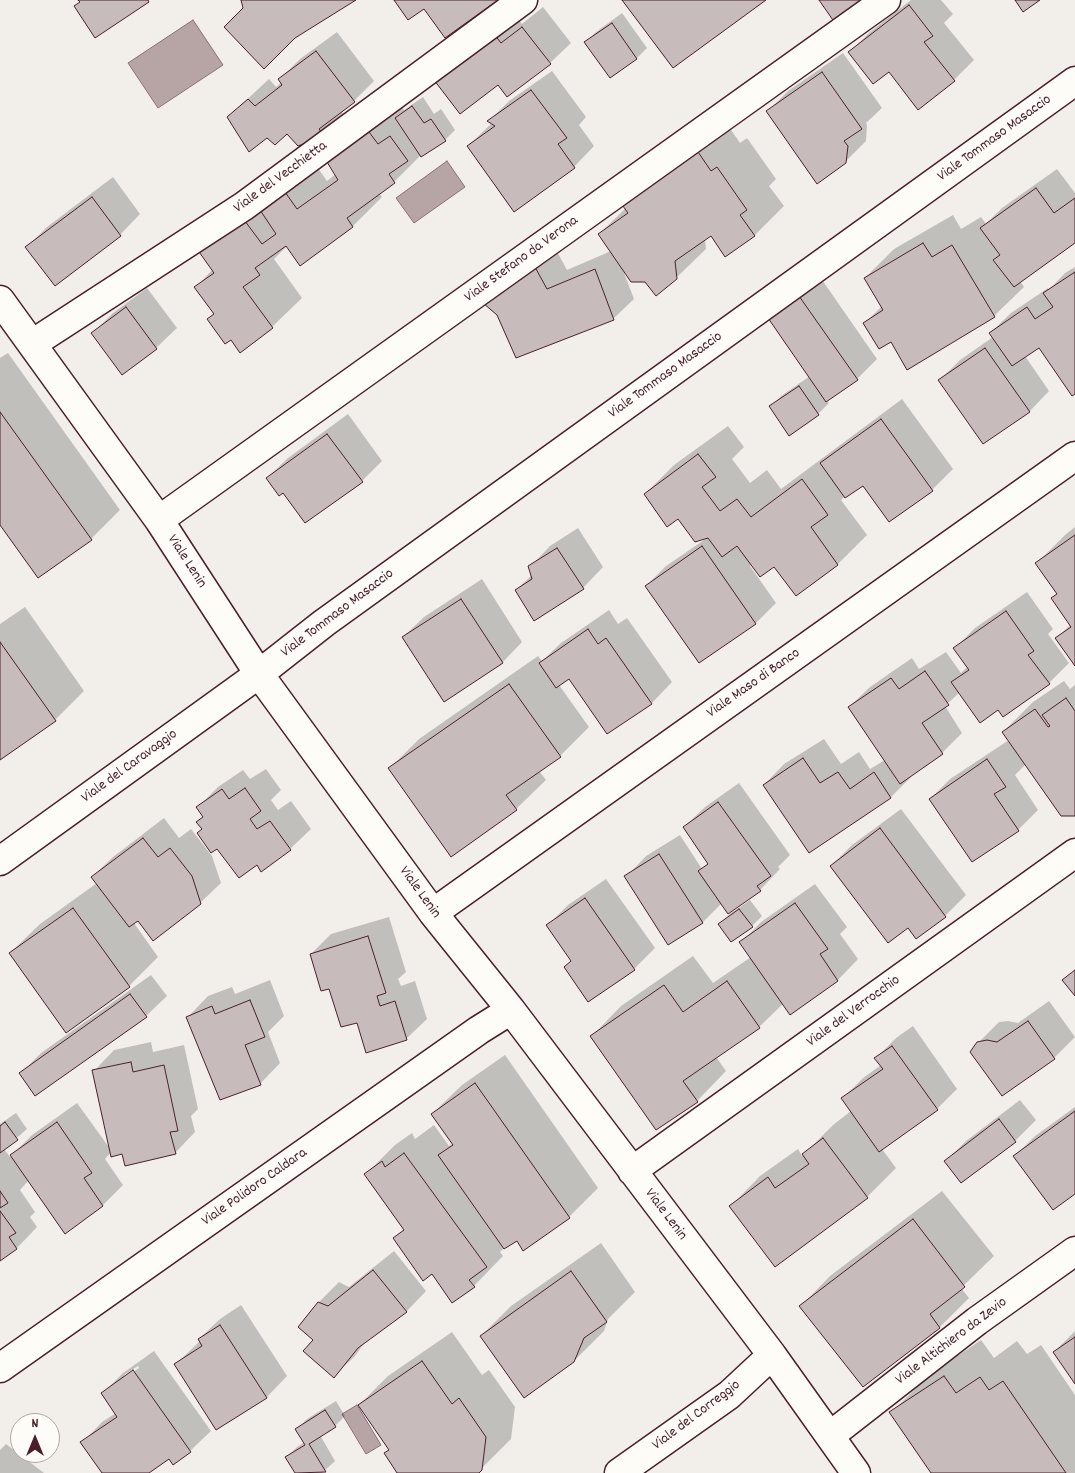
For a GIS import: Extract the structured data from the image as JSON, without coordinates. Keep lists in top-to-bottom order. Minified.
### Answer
{"streets":{"street":["Viale Tommaso Masaccio","Viale del Vecchietta","Viale Stefano da Verona","Viale Lenin","Viale Maso di Banco","Viale del Caravaggio","Viale del Verrocchio","Viale Polidoro Caldara","Viale Altichiero da Zevio","Viale del Correggio"]},"crossings":[["Viale Tommaso Masaccio","Viale Lenin"],["Viale Tommaso Masaccio","Viale del Caravaggio"],["Viale del Vecchietta","Viale Lenin"],["Viale Stefano da Verona","Viale Lenin"],["Viale Lenin","Viale Maso di Banco"],["Viale Lenin","Viale del Caravaggio"],["Viale Lenin","Viale del Verrocchio"],["Viale Lenin","Viale Polidoro Caldara"],["Viale Lenin","Viale Altichiero da Zevio"],["Viale Lenin","Viale del Correggio"]],"north":"top"}
